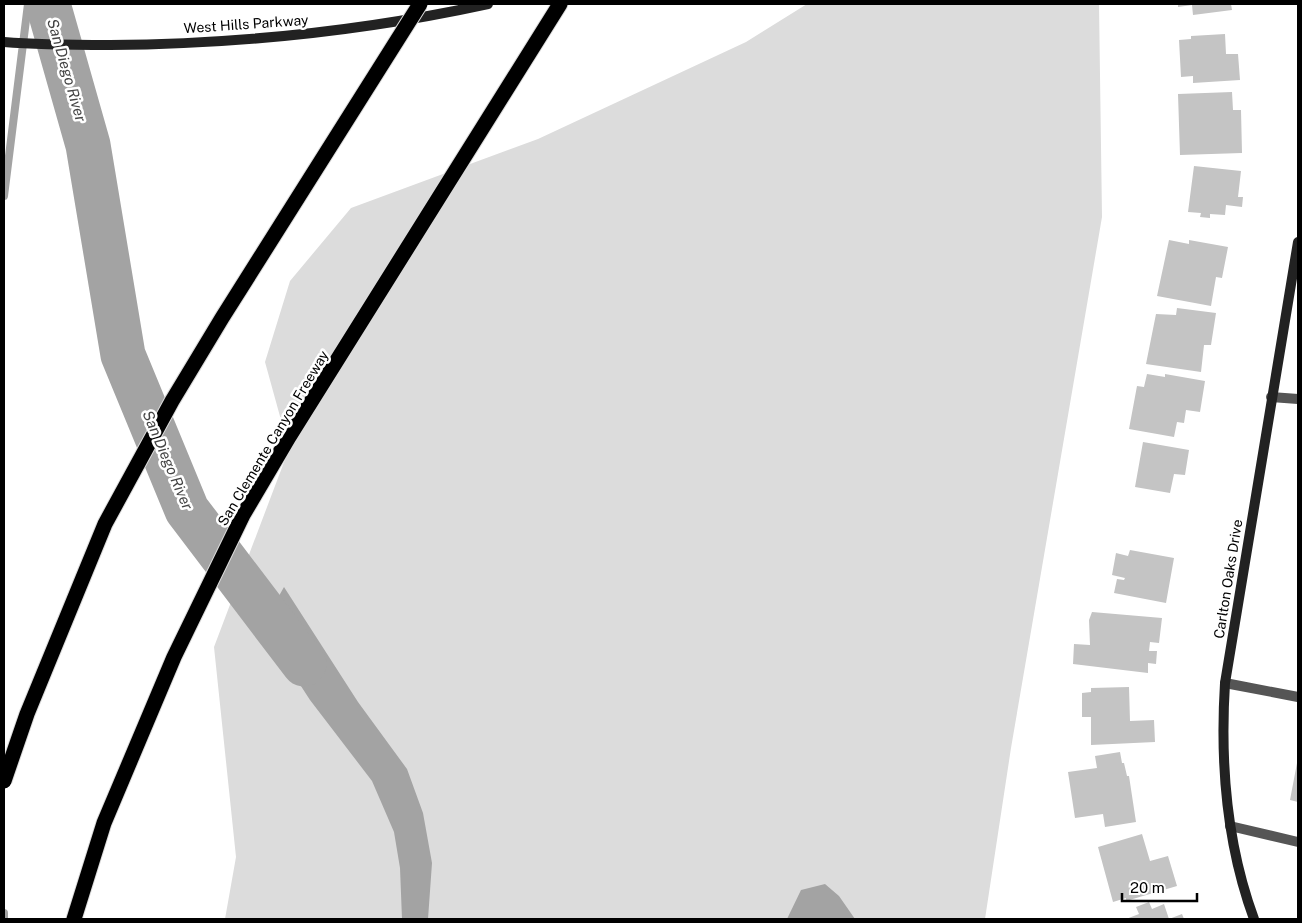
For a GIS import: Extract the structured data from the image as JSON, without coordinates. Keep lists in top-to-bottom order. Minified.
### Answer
{"streets":{"highway":["San Clemente Canyon Freeway"],"main road":["West Hills Parkway","Carlton Oaks Drive"]},"water":["San Diego River"],"scale_bar":"20 m"}
